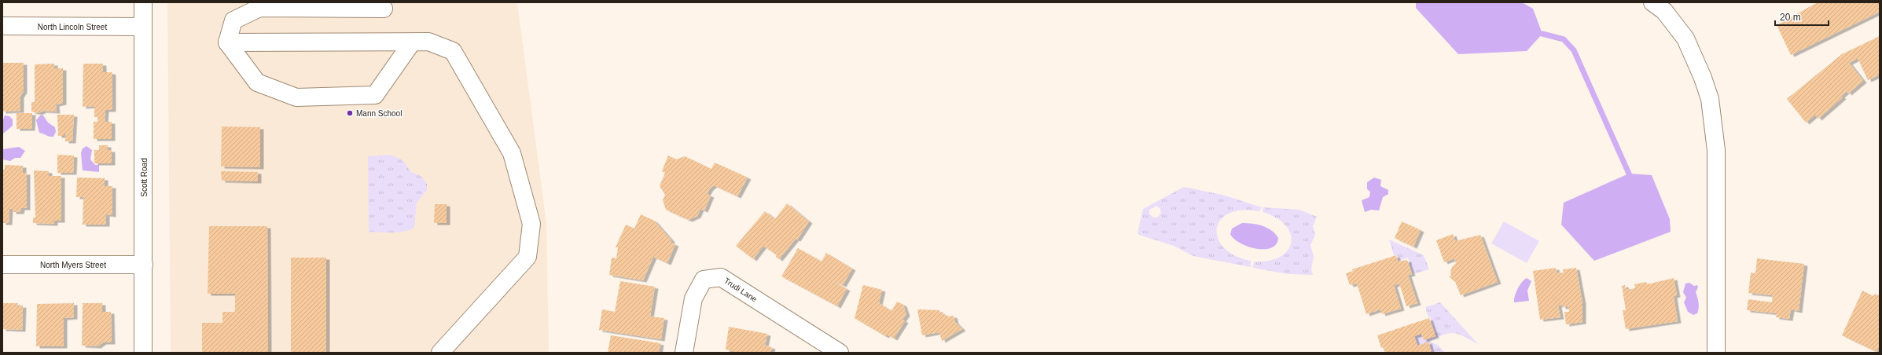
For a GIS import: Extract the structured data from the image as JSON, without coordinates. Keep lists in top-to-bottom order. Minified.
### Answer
{"streets":{"street":["North Lincoln Street","Scott Road","North Myers Street","Trudi Lane"]},"crossings":[["North Lincoln Street","Scott Road"],["Scott Road","North Myers Street"]],"places":["Mann School"],"scale_bar":"20 m"}
